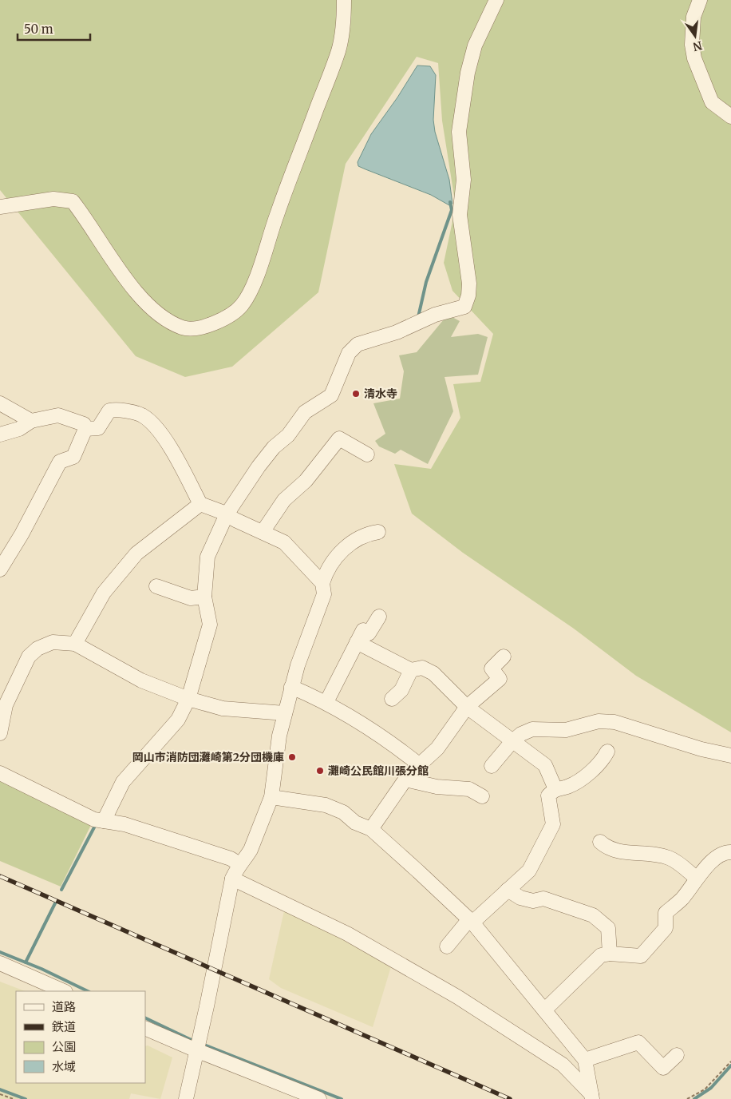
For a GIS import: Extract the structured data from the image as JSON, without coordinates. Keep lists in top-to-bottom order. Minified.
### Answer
{"places":["清水寺","岡山市消防団灘崎第2分団機庫","灘崎公民館川張分館"],"legend":["道路","鉄道","公園","水域"],"scale_bar":"50 m","north":"bottom"}
